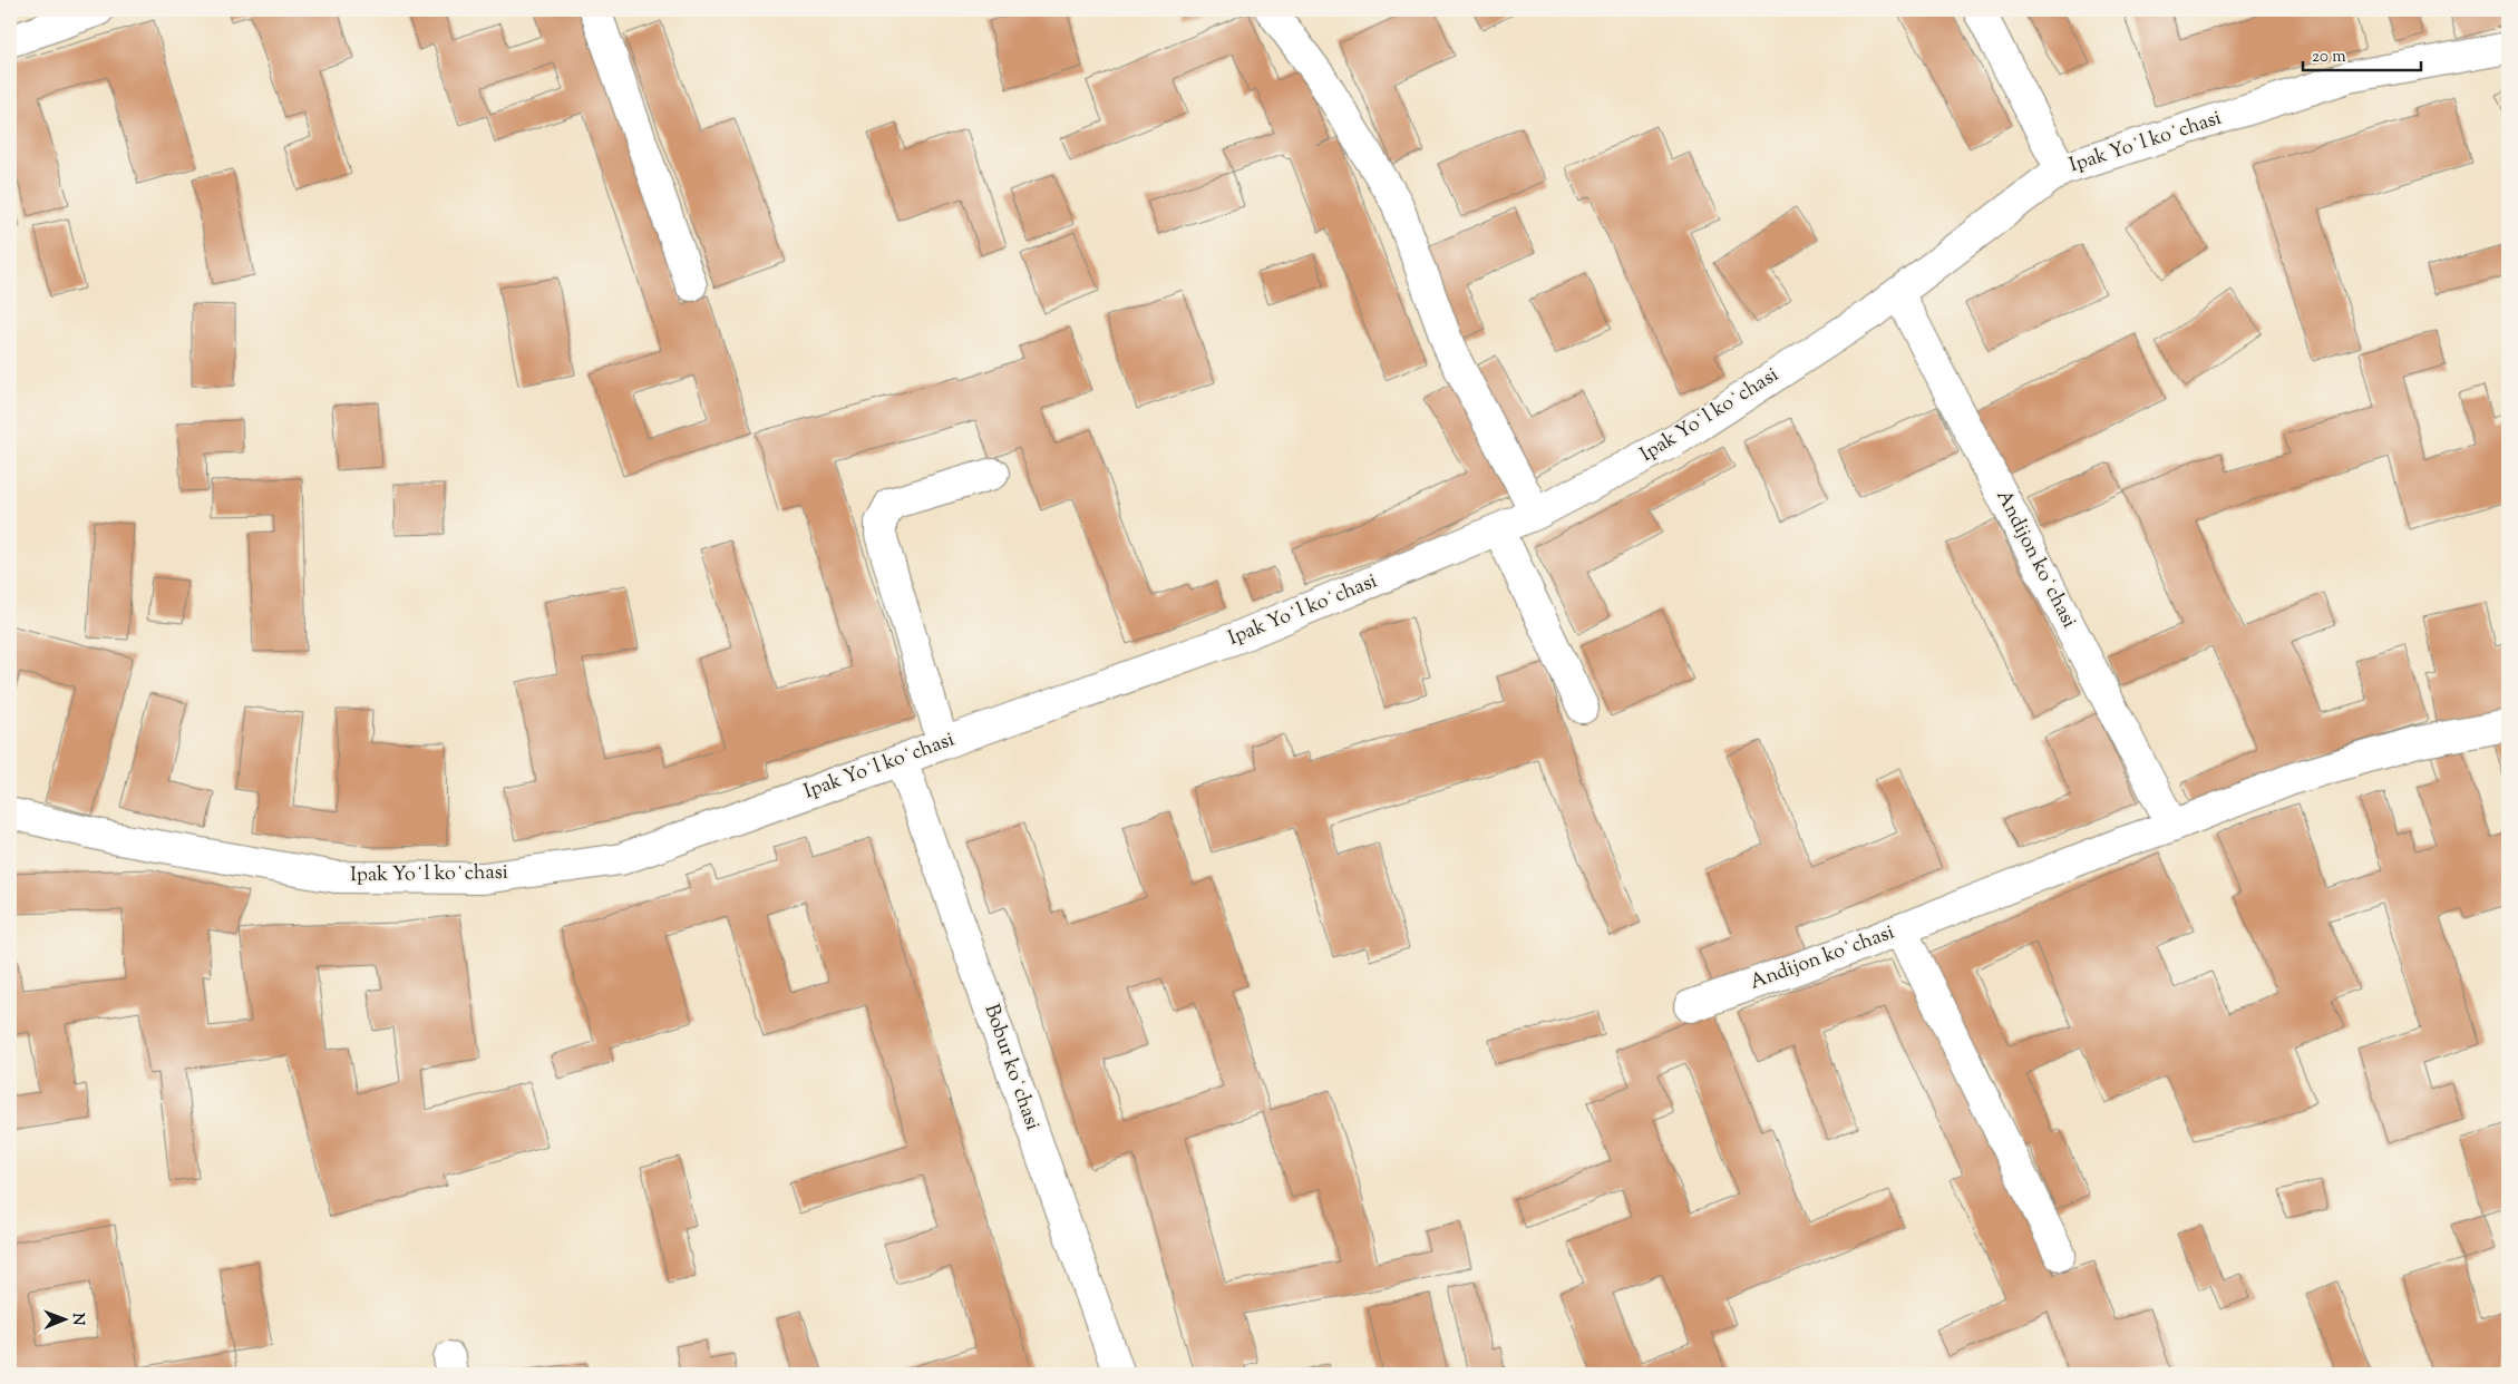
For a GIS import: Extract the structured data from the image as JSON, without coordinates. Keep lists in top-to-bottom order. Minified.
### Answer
{"streets":{"street":["Ipak Yoʻl koʻchasi","Andijon koʻchasi","Bobur koʻchasi"]},"crossings":[["Ipak Yoʻl koʻchasi","Andijon koʻchasi"],["Ipak Yoʻl koʻchasi","Bobur koʻchasi"]],"scale_bar":"20 m","north":"right"}
